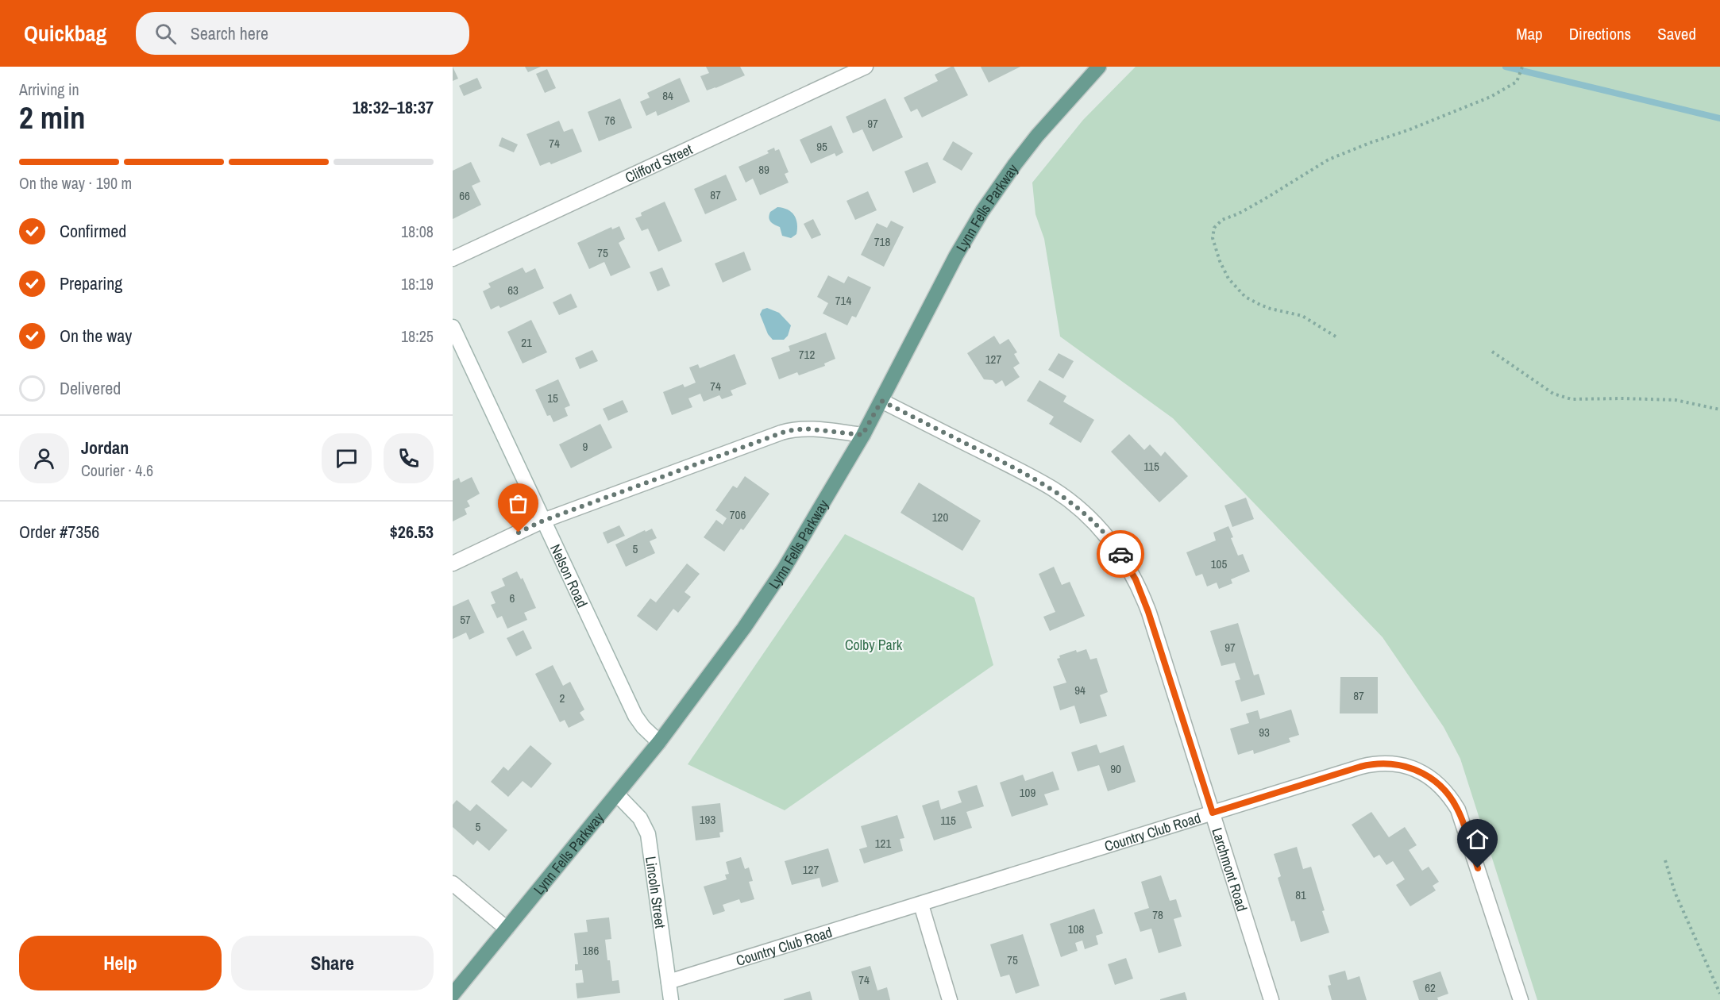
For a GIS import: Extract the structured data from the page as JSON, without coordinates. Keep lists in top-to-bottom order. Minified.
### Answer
{"streets":{"main road":["Lynn Fells Parkway"],"street":["Clifford Street","Nelson Road","Country Club Road","Larchmont Road","Lincoln Street"]},"crossings":[["Lynn Fells Parkway","Nelson Road"],["Lynn Fells Parkway","Larchmont Road"],["Lynn Fells Parkway","Lincoln Street"],["Country Club Road","Larchmont Road"],["Country Club Road","Lincoln Street"]],"parks":["Colby Park"],"house_numbers":["84","76","97","74","95","89","87","66","718","75","63","714","21","712","127","74","15","9","115","706","120","5","105","6","57","97","94","87","2","93","90","109","193","115","5","121","127","81","78","108","186","75","74","62"],"page":{"header":"Quickbag","search":"Search here","nav":["Map","Directions","Saved"],"heading":["2 min","Arriving in","18:32–18:37"],"panel":["Jordan","Courier · 4.6","Order #7356","$26.53"],"bar":"On the way · 190 m","list":[["Confirmed","18:08"],["Preparing","18:19"],["On the way","18:25"],"Delivered"],"buttons":["Help","Share"]}}
